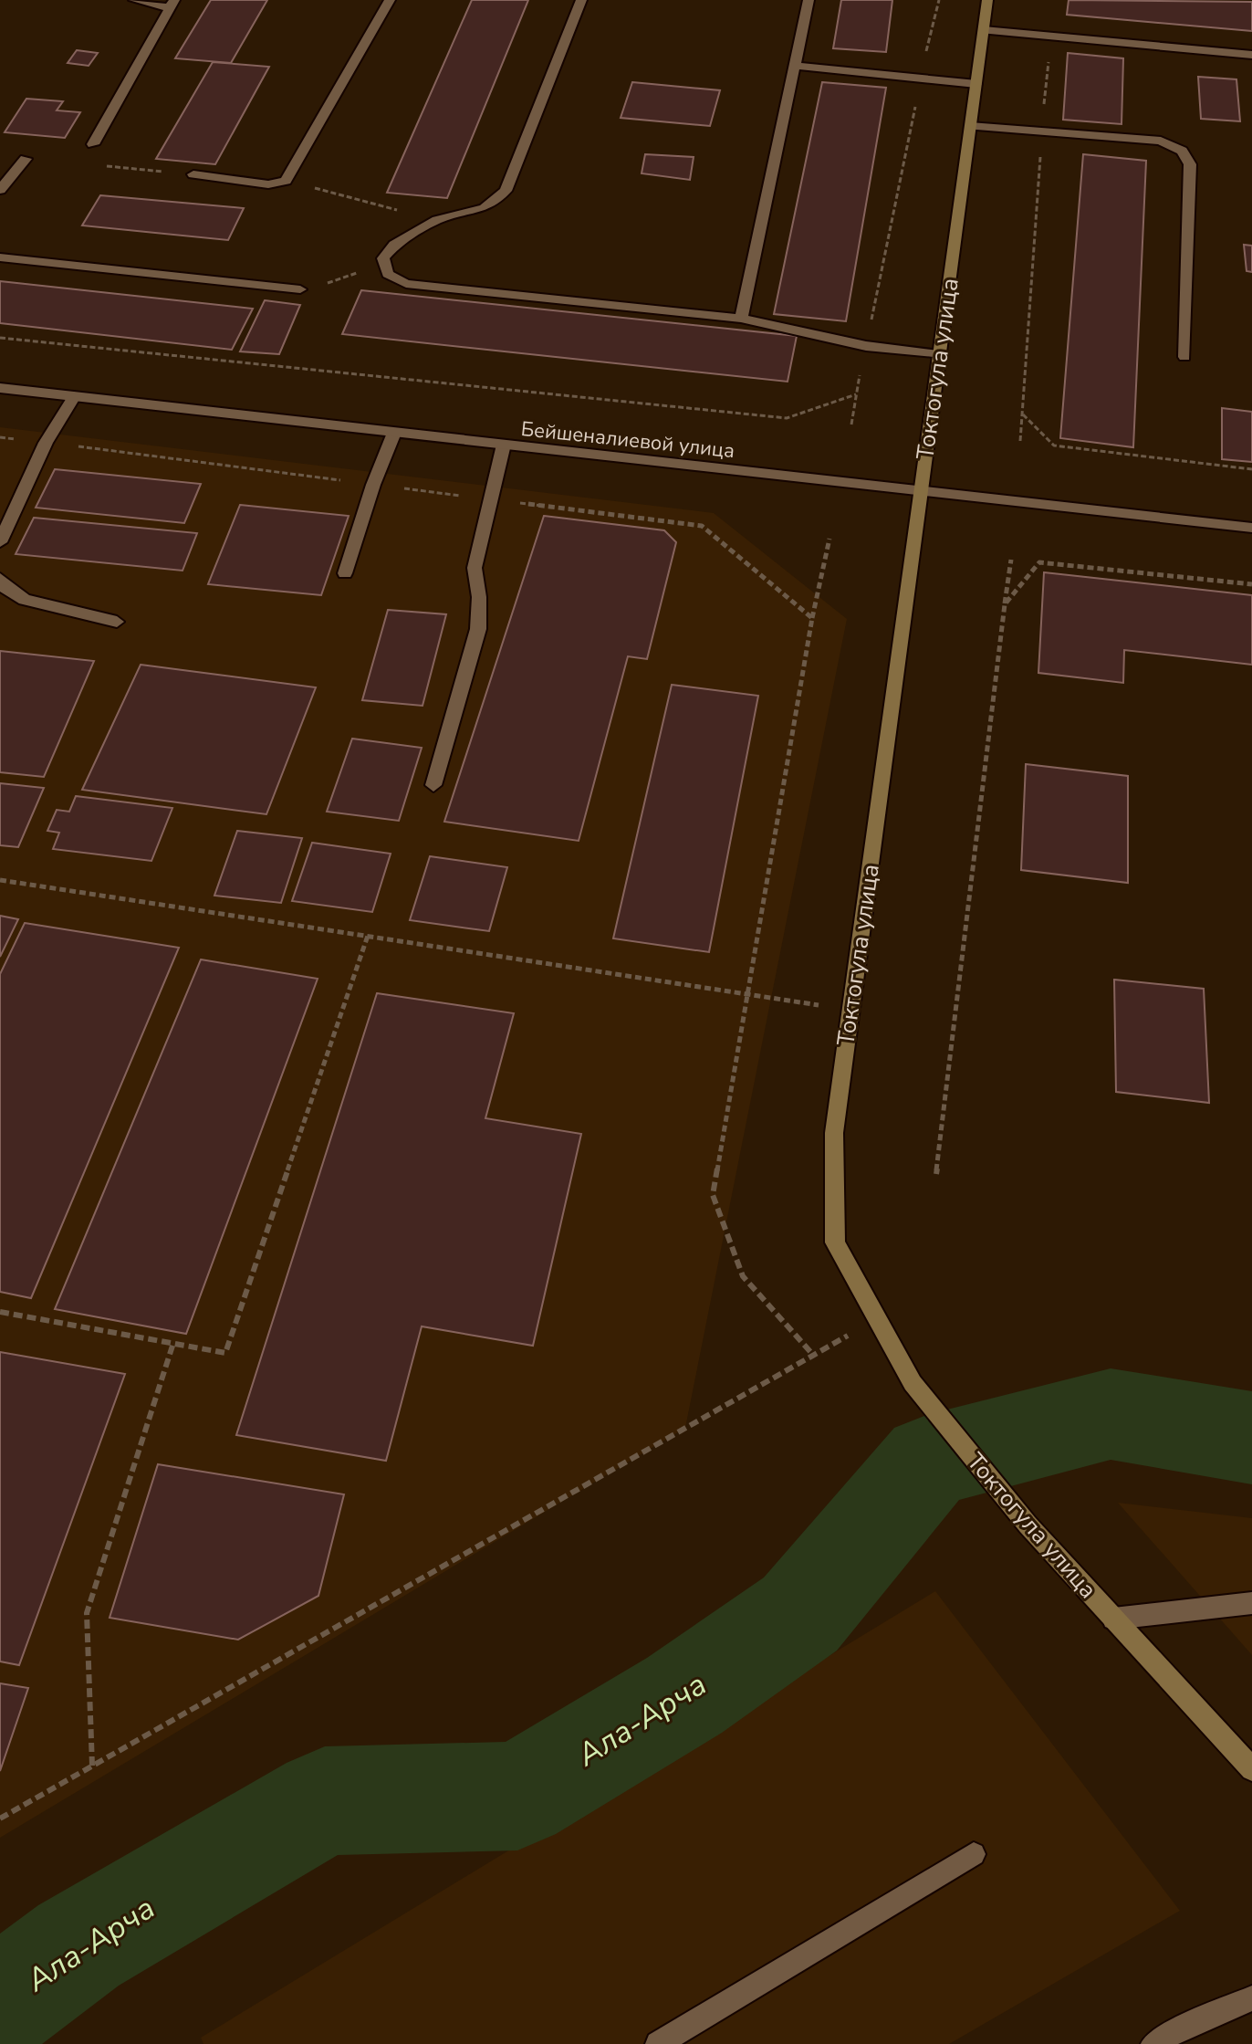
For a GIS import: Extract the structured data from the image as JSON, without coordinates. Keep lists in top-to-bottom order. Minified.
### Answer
{"streets":{"main road":["Токтогула улица"],"street":["Бейшеналиевой улица"]},"crossings":[["Токтогула улица","Бейшеналиевой улица"]],"water":["Ала-Арча"]}
